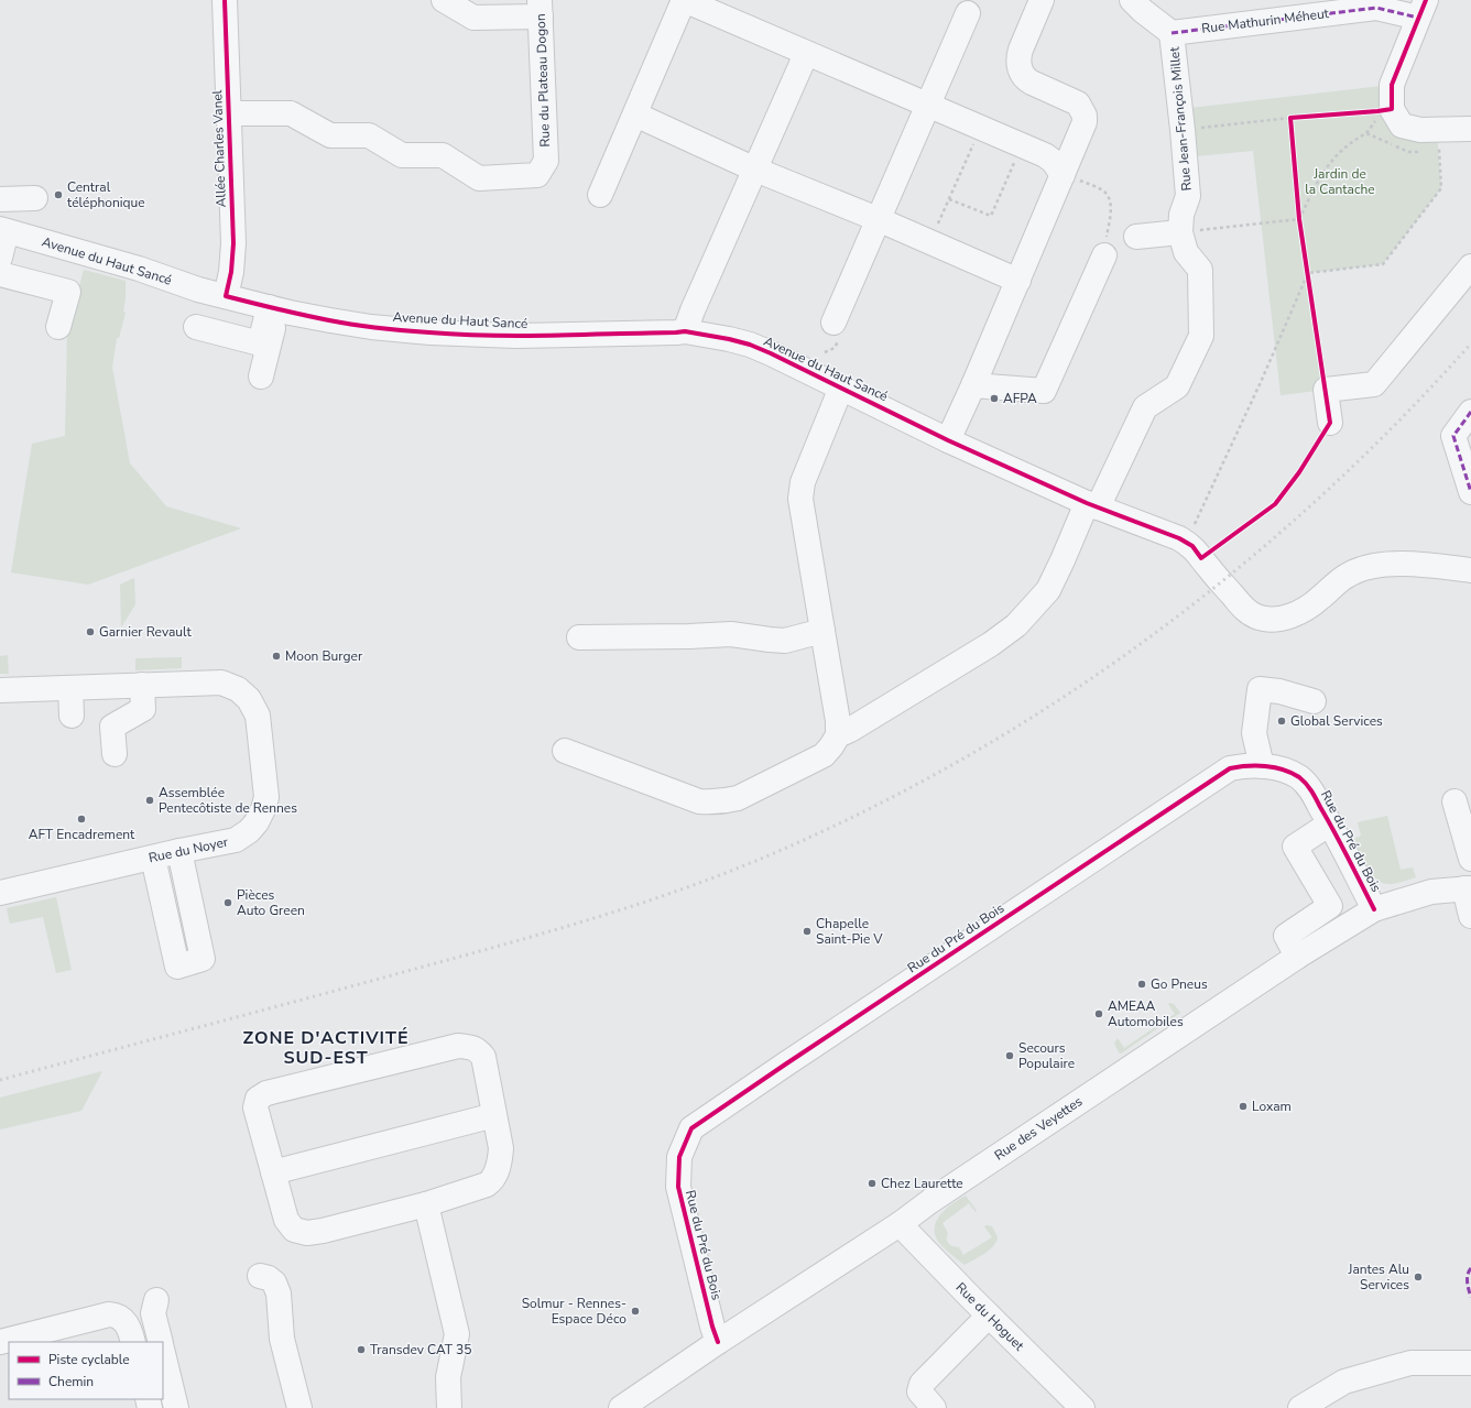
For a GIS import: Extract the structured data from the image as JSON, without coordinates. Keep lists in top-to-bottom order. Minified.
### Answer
{"streets":{"street":["Rue Mathurin Méheut","Rue du Plateau Dogon","Rue Jean-François Millet","Allée Charles Vanel","Avenue du Haut Sancé","Rue du Pré du Bois","Rue du Noyer","Rue des Veyettes","Rue du Hoguet"]},"crossings":[["Rue Mathurin Méheut","Rue Jean-François Millet"],["Rue du Plateau Dogon","Allée Charles Vanel"],["Rue Jean-François Millet","Avenue du Haut Sancé"],["Allée Charles Vanel","Avenue du Haut Sancé"],["Rue du Pré du Bois","Rue des Veyettes"],["Rue des Veyettes","Rue du Hoguet"]],"districts":["ZONE D'ACTIVITÉ SUD-EST"],"parks":["Jardin de la Cantache"],"places":["Central téléphonique","AFPA","Garnier Revault","Moon Burger","Global Services","Assemblée Pentecôtiste de Rennes","AFT Encadrement","Pièces Auto Green","Chapelle Saint-Pie V","Go Pneus","AMEAA Automobiles","Secours Populaire","Loxam","Chez Laurette","Jantes Alu Services","Solmur - Rennes- Espace Déco","Transdev CAT 35"],"legend":["Piste cyclable","Chemin"]}
